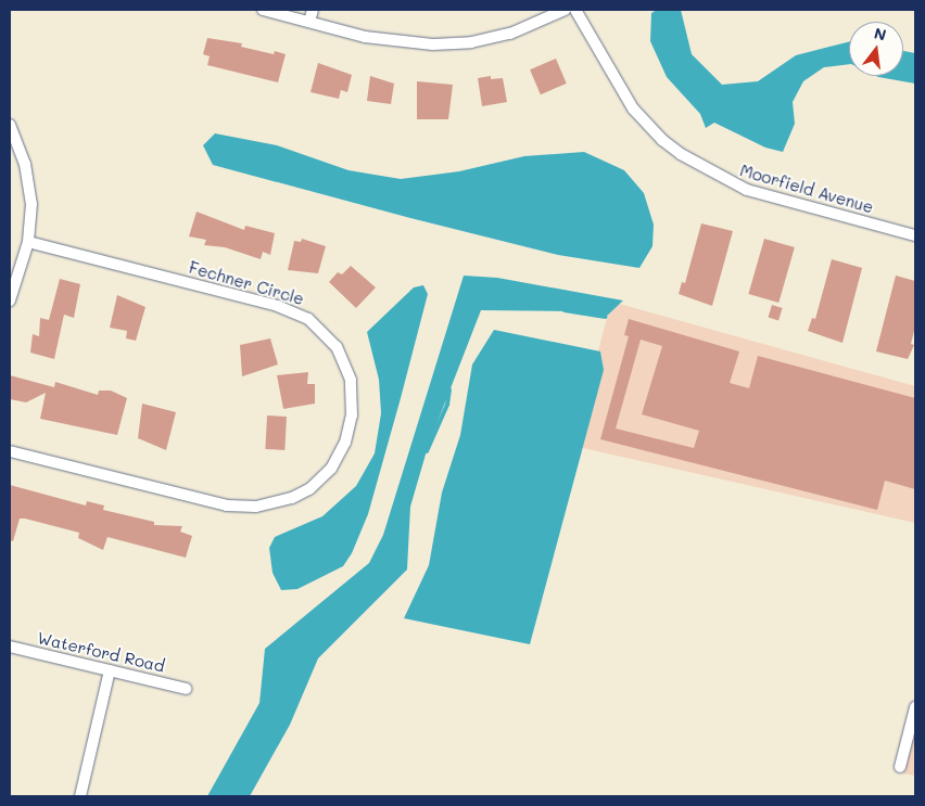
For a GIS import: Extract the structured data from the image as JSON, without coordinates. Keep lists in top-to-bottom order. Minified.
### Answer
{"streets":{"street":["Moorfield Avenue","Fechner Circle","Waterford Road"]},"north":"top"}
